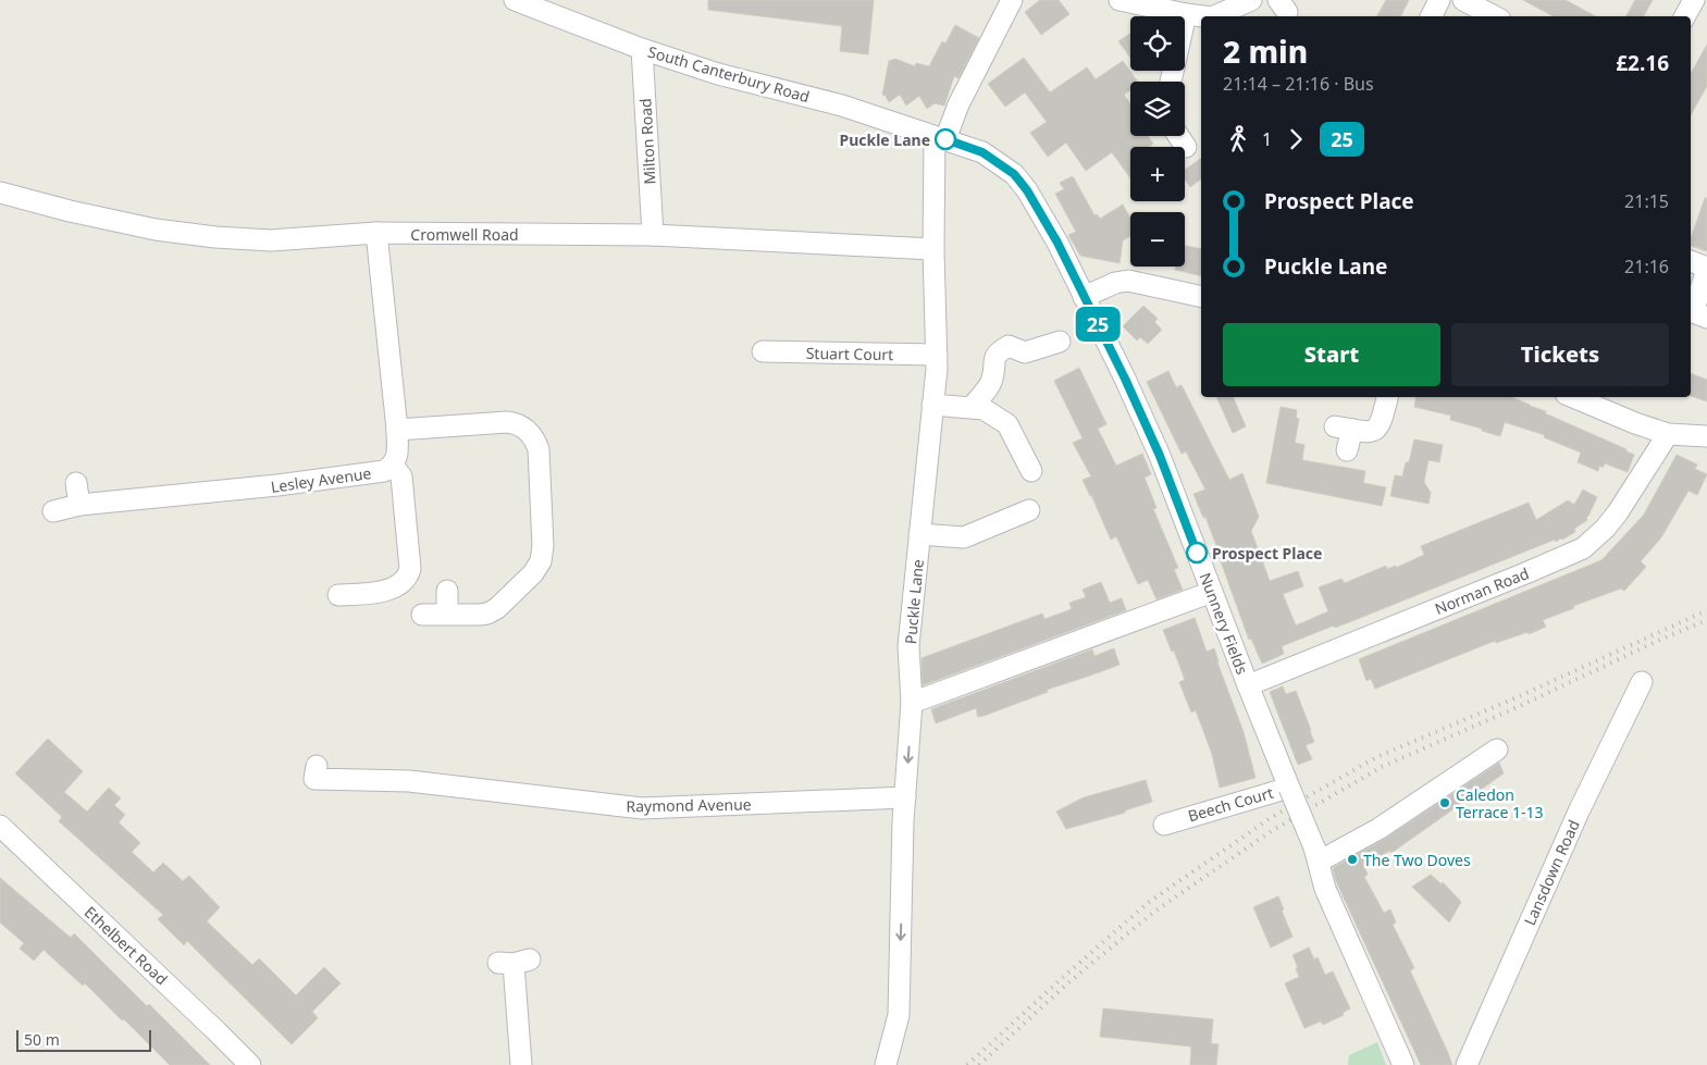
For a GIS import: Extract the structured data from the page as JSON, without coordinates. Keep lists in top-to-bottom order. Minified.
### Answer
{"streets":{"street":["South Canterbury Road","Milton Road","Cromwell Road","Stuart Court","Lesley Avenue","Norman Road","Puckle Lane","Nunnery Fields","Beech Court","Raymond Avenue","Lansdown Road","Ethelbert Road"]},"crossings":[["South Canterbury Road","Milton Road"],["South Canterbury Road","Puckle Lane"],["South Canterbury Road","Nunnery Fields"],["Milton Road","Cromwell Road"],["Cromwell Road","Lesley Avenue"],["Cromwell Road","Puckle Lane"],["Stuart Court","Puckle Lane"],["Norman Road","Nunnery Fields"],["Puckle Lane","Nunnery Fields"],["Puckle Lane","Raymond Avenue"],["Nunnery Fields","Beech Court"]],"places":["Puckle Lane","Prospect Place","Caledon Terrace 1-13","The Two Doves"],"lines":["bus line 25"],"scale_bar":"50 m","page":{"on_map":"25","map_buttons":["+","−"],"heading":["2 min","21:14 – 21:16 · Bus","£2.16"],"legs":["1","25"],"list":[{"name":"Prospect Place","value":"21:15"},{"name":"Puckle Lane","value":"21:16"}],"buttons":["Start","Tickets"],"scale":"50 m"}}
